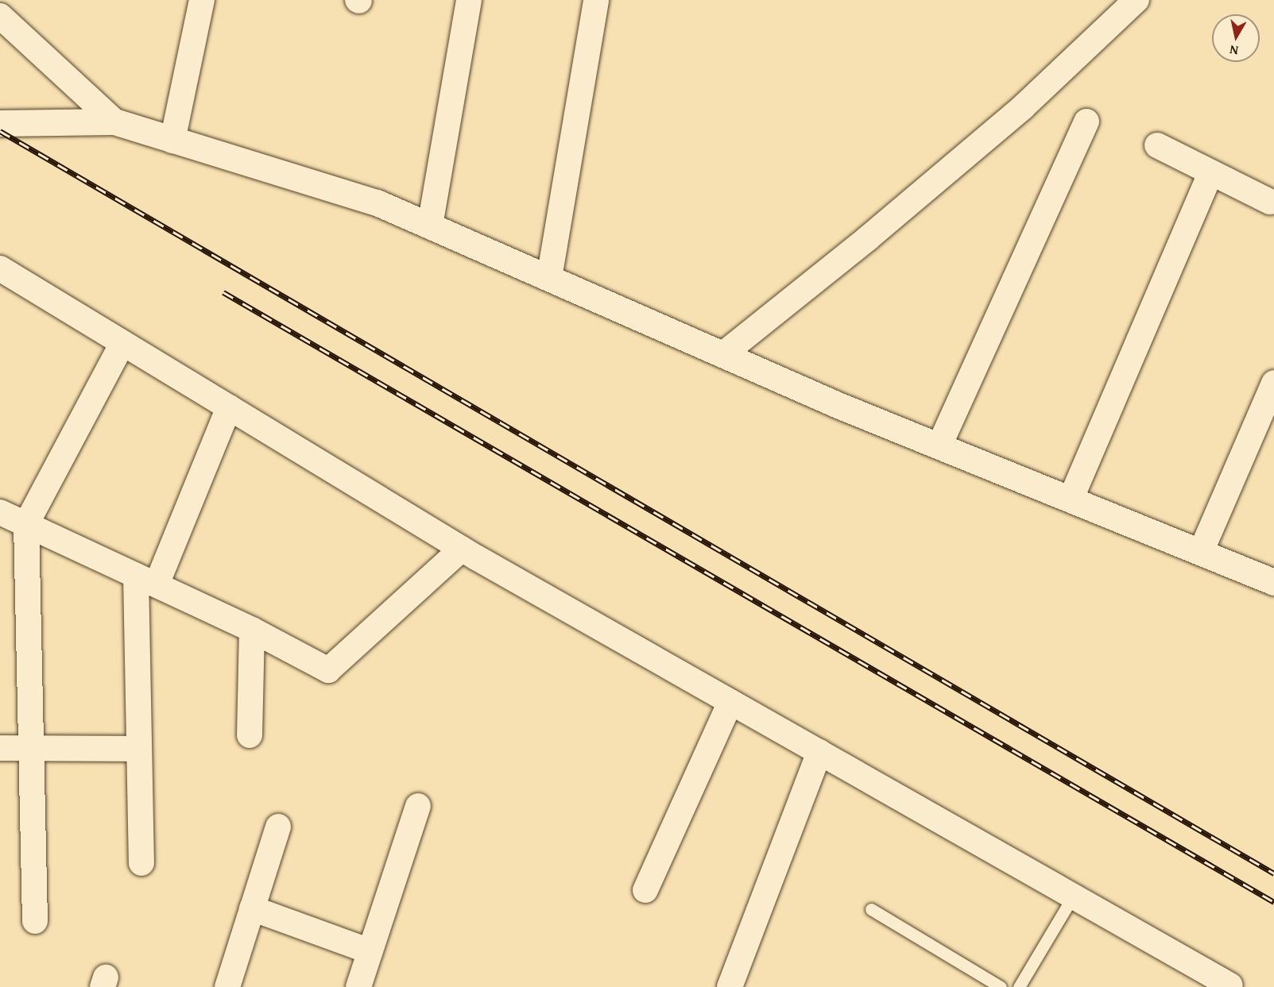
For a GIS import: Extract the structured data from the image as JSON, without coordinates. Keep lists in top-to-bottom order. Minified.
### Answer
{"north":"bottom"}
